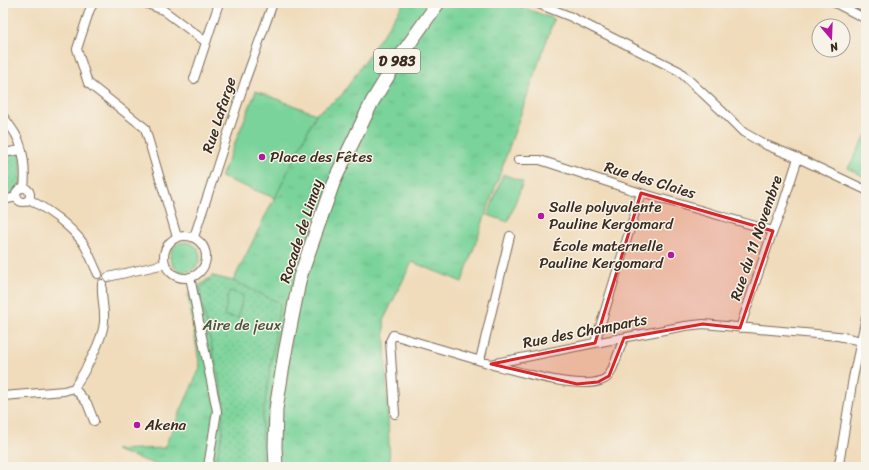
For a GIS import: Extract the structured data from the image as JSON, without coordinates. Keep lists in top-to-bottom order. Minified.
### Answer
{"streets":{"main road":["D 983","Rocade de Limay"],"street":["Rue Lafarge","Rue des Claies","Rue du 11 Novembre","Rue des Champarts"]},"crossings":[["Rue des Claies","Rue du 11 Novembre"],["Rue du 11 Novembre","Rue des Champarts"]],"parks":["Aire de jeux"],"places":["Place des Fêtes","Salle polyvalente Pauline Kergomard","École maternelle Pauline Kergomard","Akena"],"north":"bottom"}
